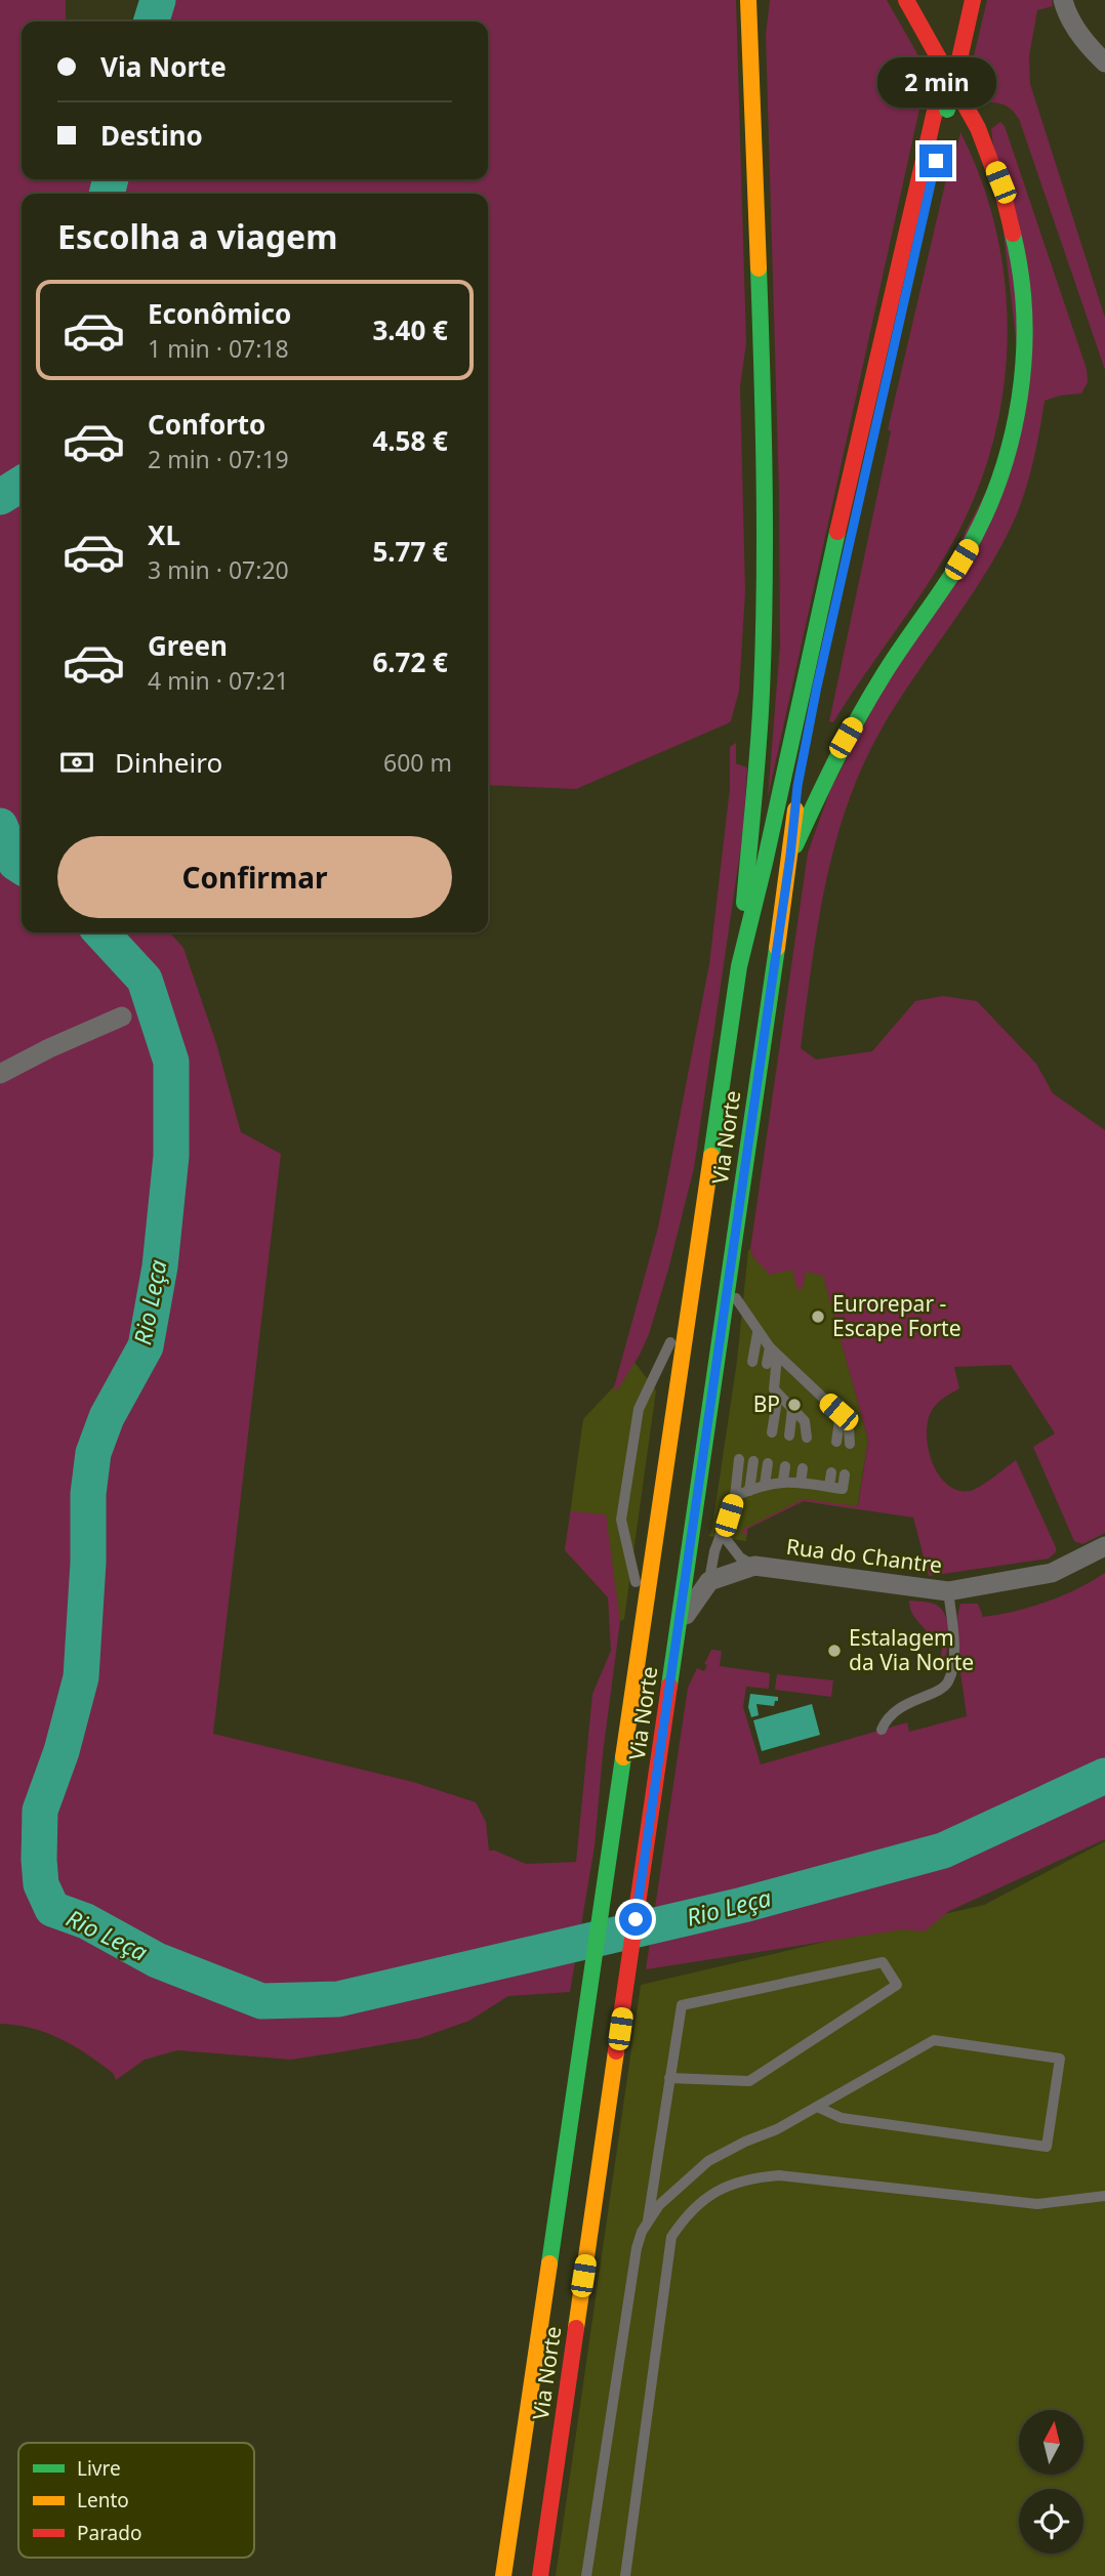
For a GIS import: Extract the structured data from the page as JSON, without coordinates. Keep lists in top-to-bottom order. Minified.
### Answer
{"streets":{"main road":["Via Norte"],"street":["Rua do Chantre"]},"water":["Rio Leça"],"places":["Eurorepar - Escape Forte","BP","Estalagem da Via Norte"],"legend":["Livre","Lento","Parado"],"north":"top","page":{"banner":["Via Norte","Destino"],"bubble":"2 min","heading":"Escolha a viagem","list":[{"name":"Econômico","note":"1 min · 07:18","value":"3.40 €"},{"name":"Conforto","note":"2 min · 07:19","value":"4.58 €"},{"name":"XL","note":"3 min · 07:20","value":"5.77 €"},{"name":"Green","note":"4 min · 07:21","value":"6.72 €"}],"pay":["Dinheiro","600 m"],"buttons":"Confirmar"}}
